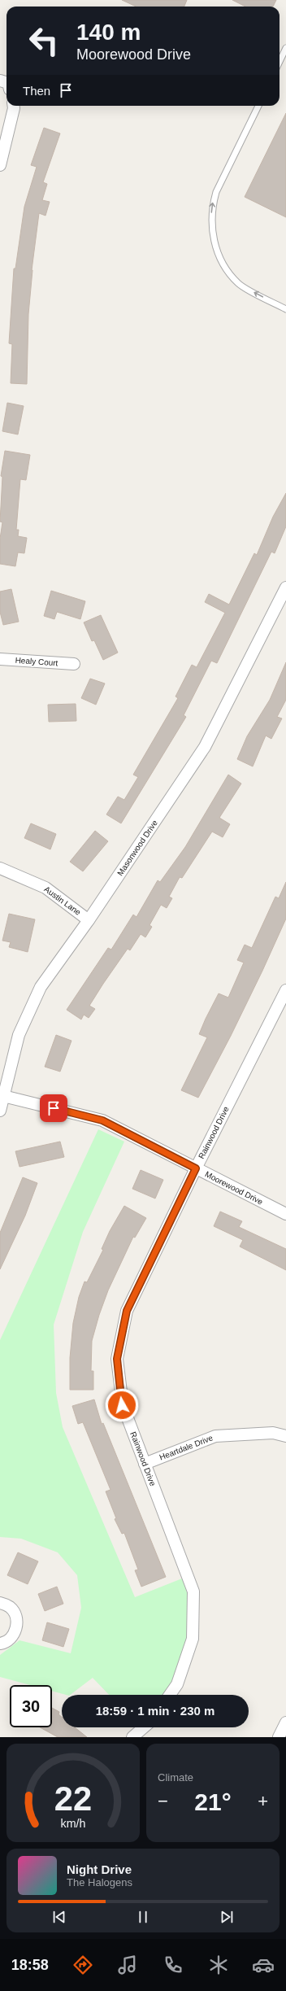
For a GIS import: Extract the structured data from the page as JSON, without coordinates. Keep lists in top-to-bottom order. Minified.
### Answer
{"streets":{"street":["Healy Court","Masonwood Drive","Austin Lane","Rainwood Drive","Moorewood Drive","Heartdale Drive"]},"crossings":[["Masonwood Drive","Austin Lane"],["Masonwood Drive","Moorewood Drive"],["Rainwood Drive","Moorewood Drive"],["Rainwood Drive","Heartdale Drive"]],"page":{"turn":["140 m","Moorewood Drive"],"then":"Then","limit":"30","trip":"18:59 · 1 min · 230 m","tile":"Climate","heat":["−","21°","+"],"song":["Night Drive","The Halogens"],"tabs":"18:58","gauge":["22","km/h"]}}
